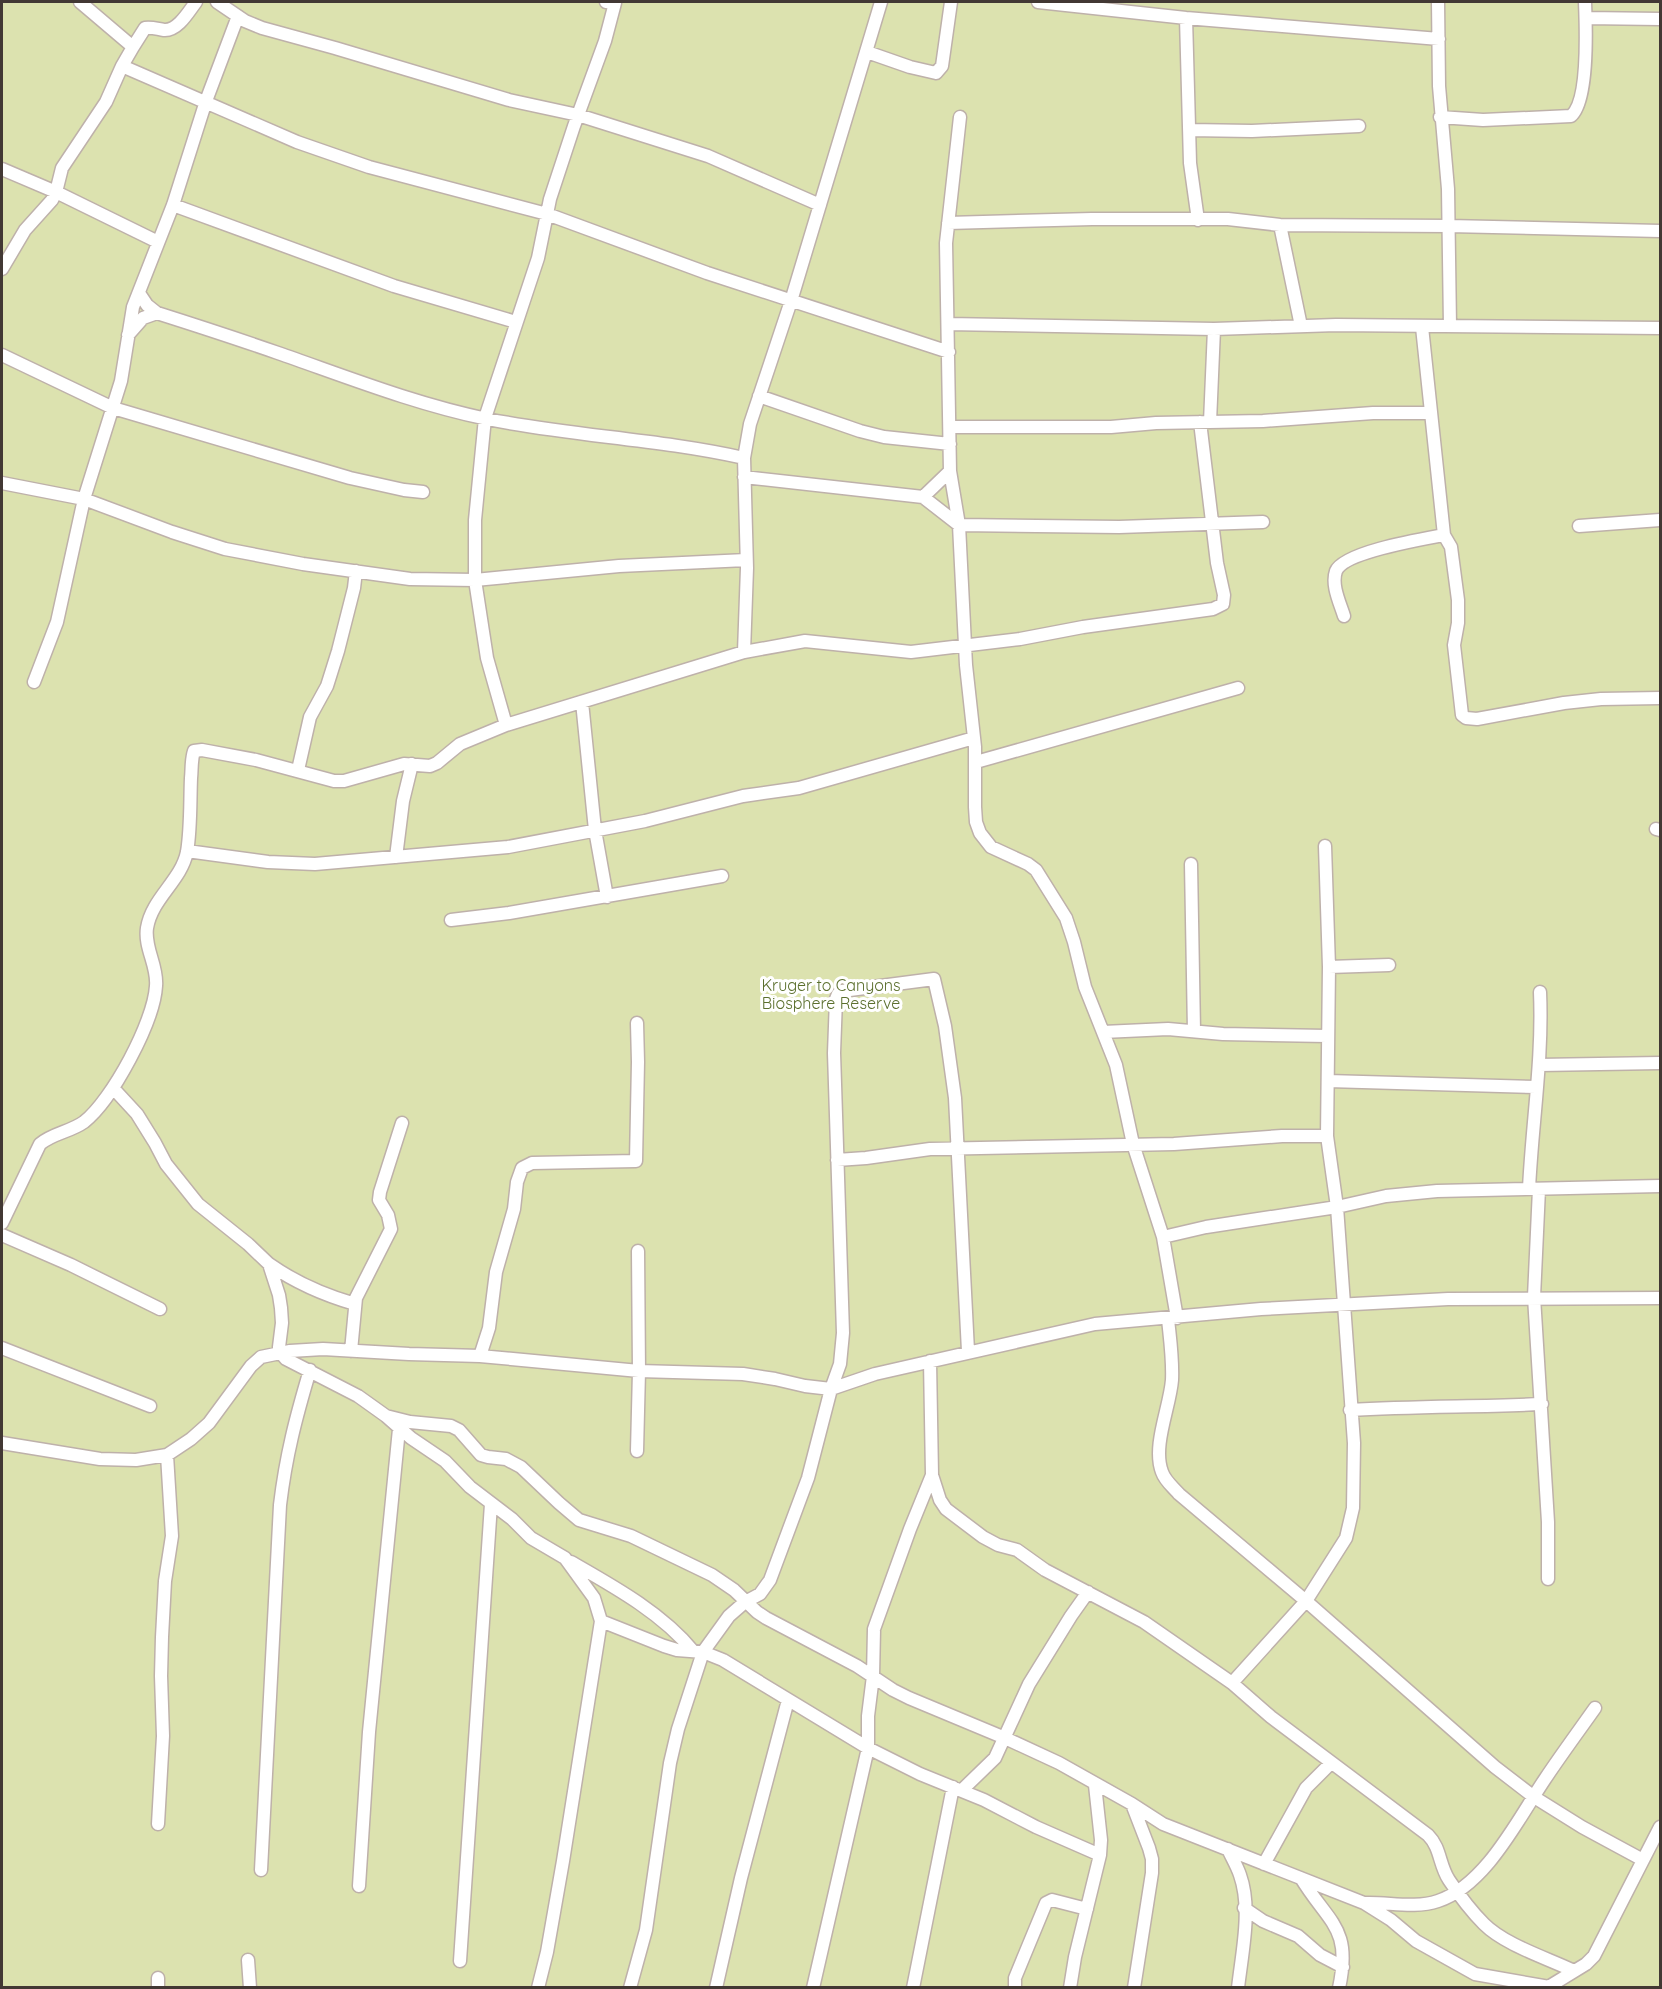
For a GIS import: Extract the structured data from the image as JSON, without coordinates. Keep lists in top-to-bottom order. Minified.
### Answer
{"parks":["Kruger to Canyons Biosphere Reserve"]}
